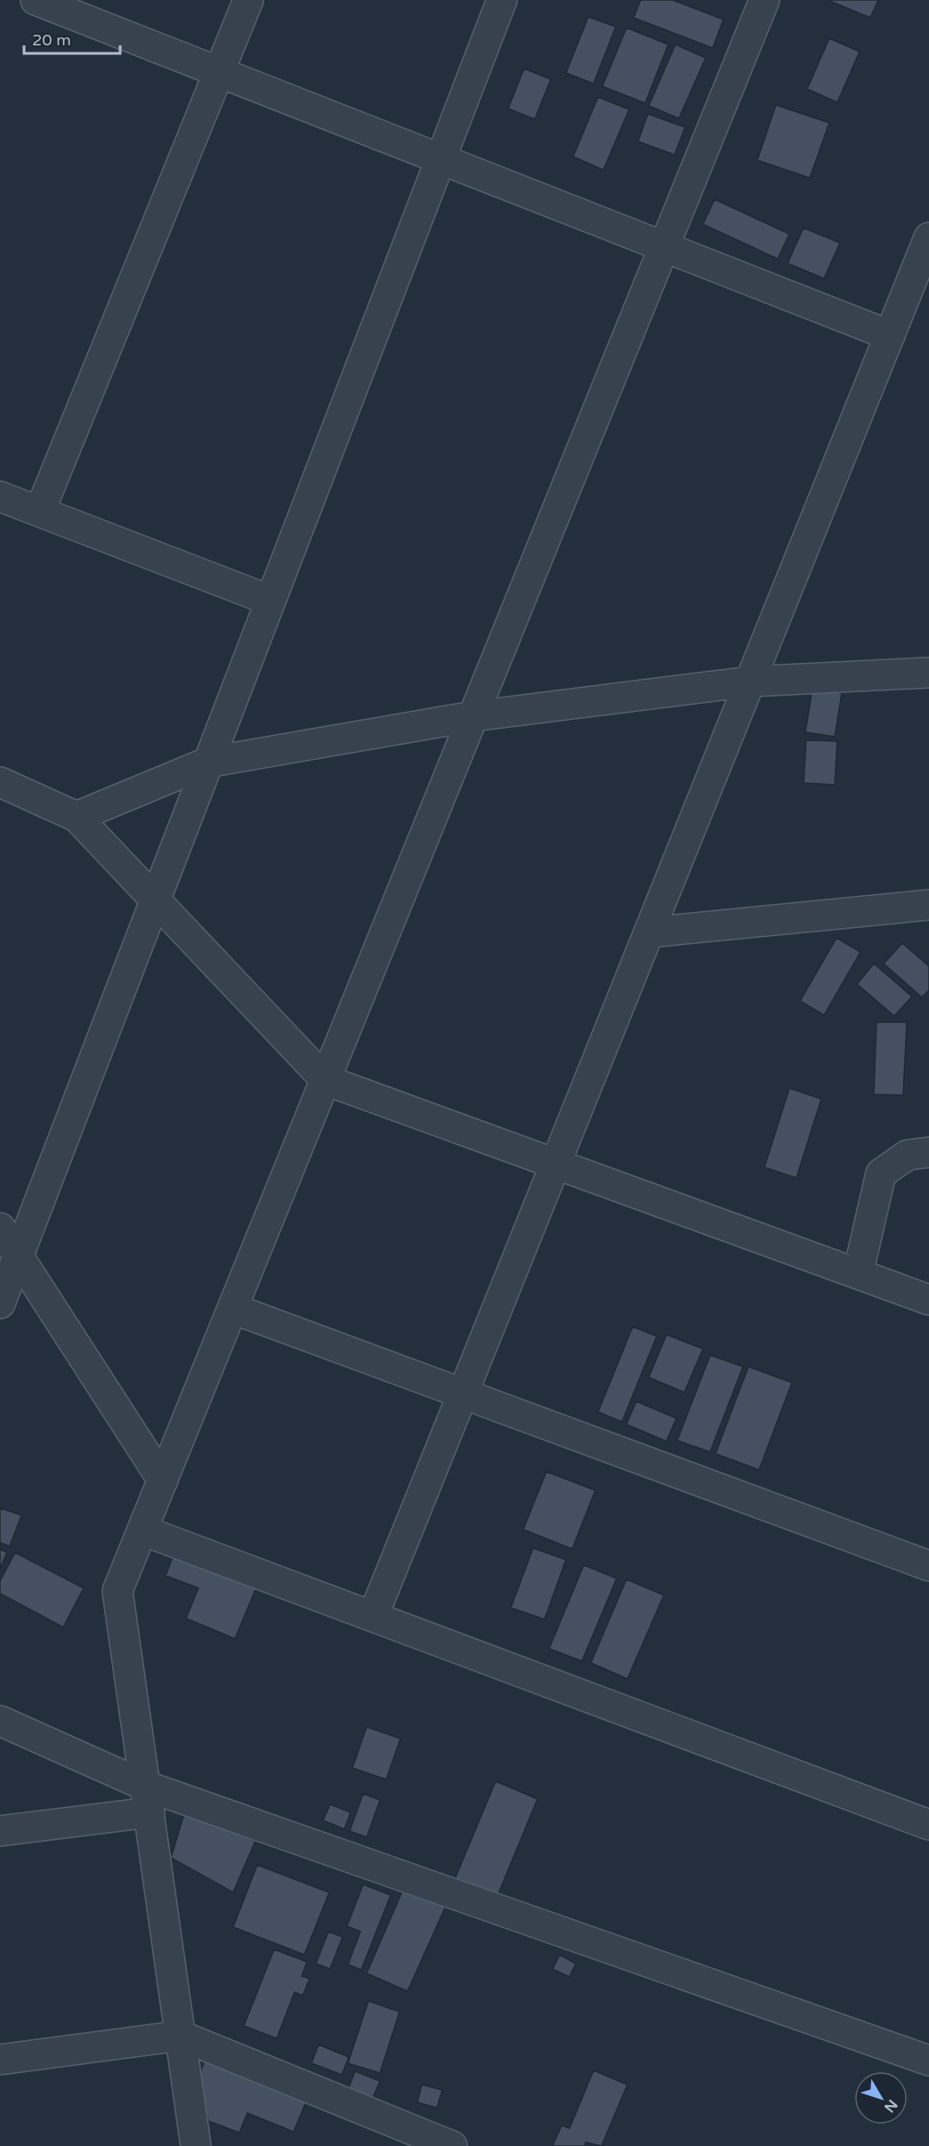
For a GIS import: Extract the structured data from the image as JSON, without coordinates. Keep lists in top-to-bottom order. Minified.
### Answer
{"scale_bar":"20 m","north":"bottom right"}
